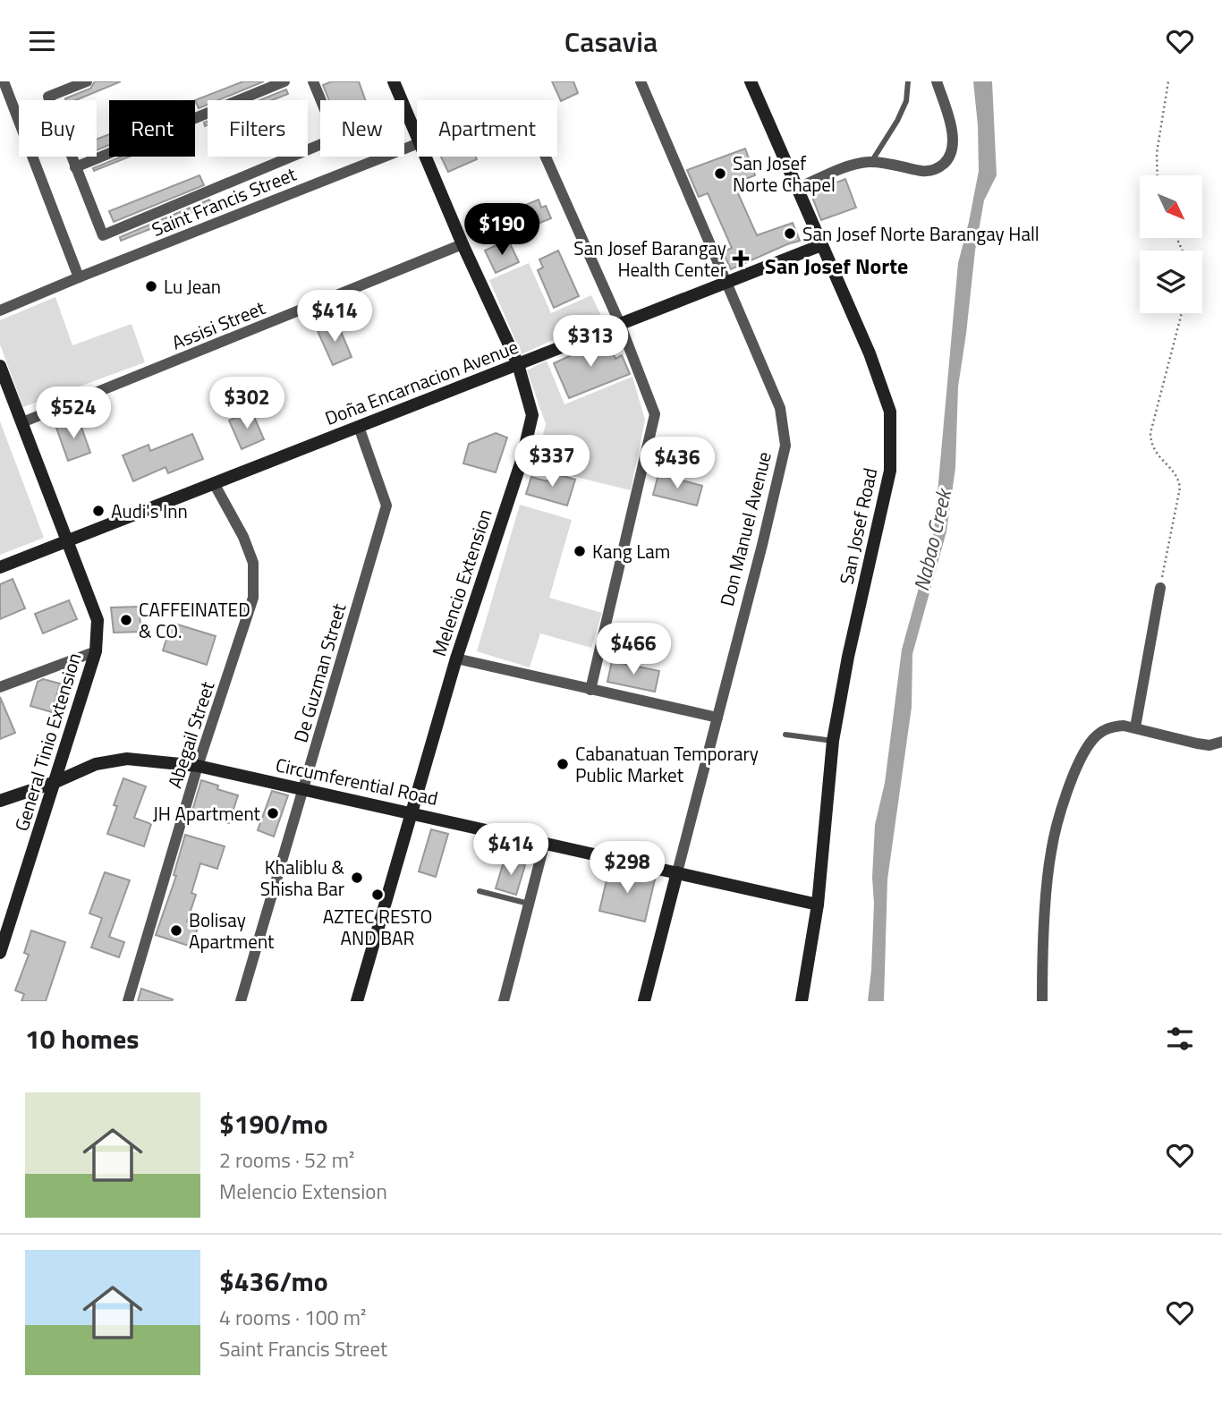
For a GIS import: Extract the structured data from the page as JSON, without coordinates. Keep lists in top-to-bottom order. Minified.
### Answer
{"streets":{"street":["Saint Francis Street","Assisi Street","Doña Encarnacion Avenue","San Josef Road","Don Manuel Avenue","Melencio Extension","De Guzman Street","Abegail Street","General Tinio Extension","Circumferential Road"]},"crossings":[["Saint Francis Street","Doña Encarnacion Avenue"],["Assisi Street","Melencio Extension"],["Assisi Street","General Tinio Extension"],["Doña Encarnacion Avenue","San Josef Road"],["Doña Encarnacion Avenue","Don Manuel Avenue"],["Doña Encarnacion Avenue","Melencio Extension"],["Doña Encarnacion Avenue","De Guzman Street"],["Doña Encarnacion Avenue","Abegail Street"],["Doña Encarnacion Avenue","General Tinio Extension"],["San Josef Road","Circumferential Road"],["Don Manuel Avenue","Circumferential Road"],["Melencio Extension","Circumferential Road"],["De Guzman Street","Circumferential Road"],["Abegail Street","Circumferential Road"],["General Tinio Extension","Circumferential Road"]],"districts":["San Josef Norte"],"water":["Nabao Creek"],"places":{"other":["San Josef Norte Chapel","San Josef Norte Barangay Hall","Lu Jean","Audi's Inn","Kang Lam","CAFFEINATED & CO.","Cabanatuan Temporary Public Market","JH Apartment","Khaliblu & Shisha Bar","AZTEC RESTO AND BAR","Bolisay Apartment"],"health":["San Josef Barangay Health Center"]},"north":"bottom right","page":{"header":"Casavia","chip":["Buy","Rent","Filters","New","Apartment"],"price":["$190","$414","$313","$302","$524","$337","$436","$466","$414","$298"],"heading":"10 homes","list":[{"name":"$190/mo","note":"2 rooms · 52 m² · Melencio Extension"},{"name":"$436/mo","note":"4 rooms · 100 m² · Saint Francis Street"}]}}
